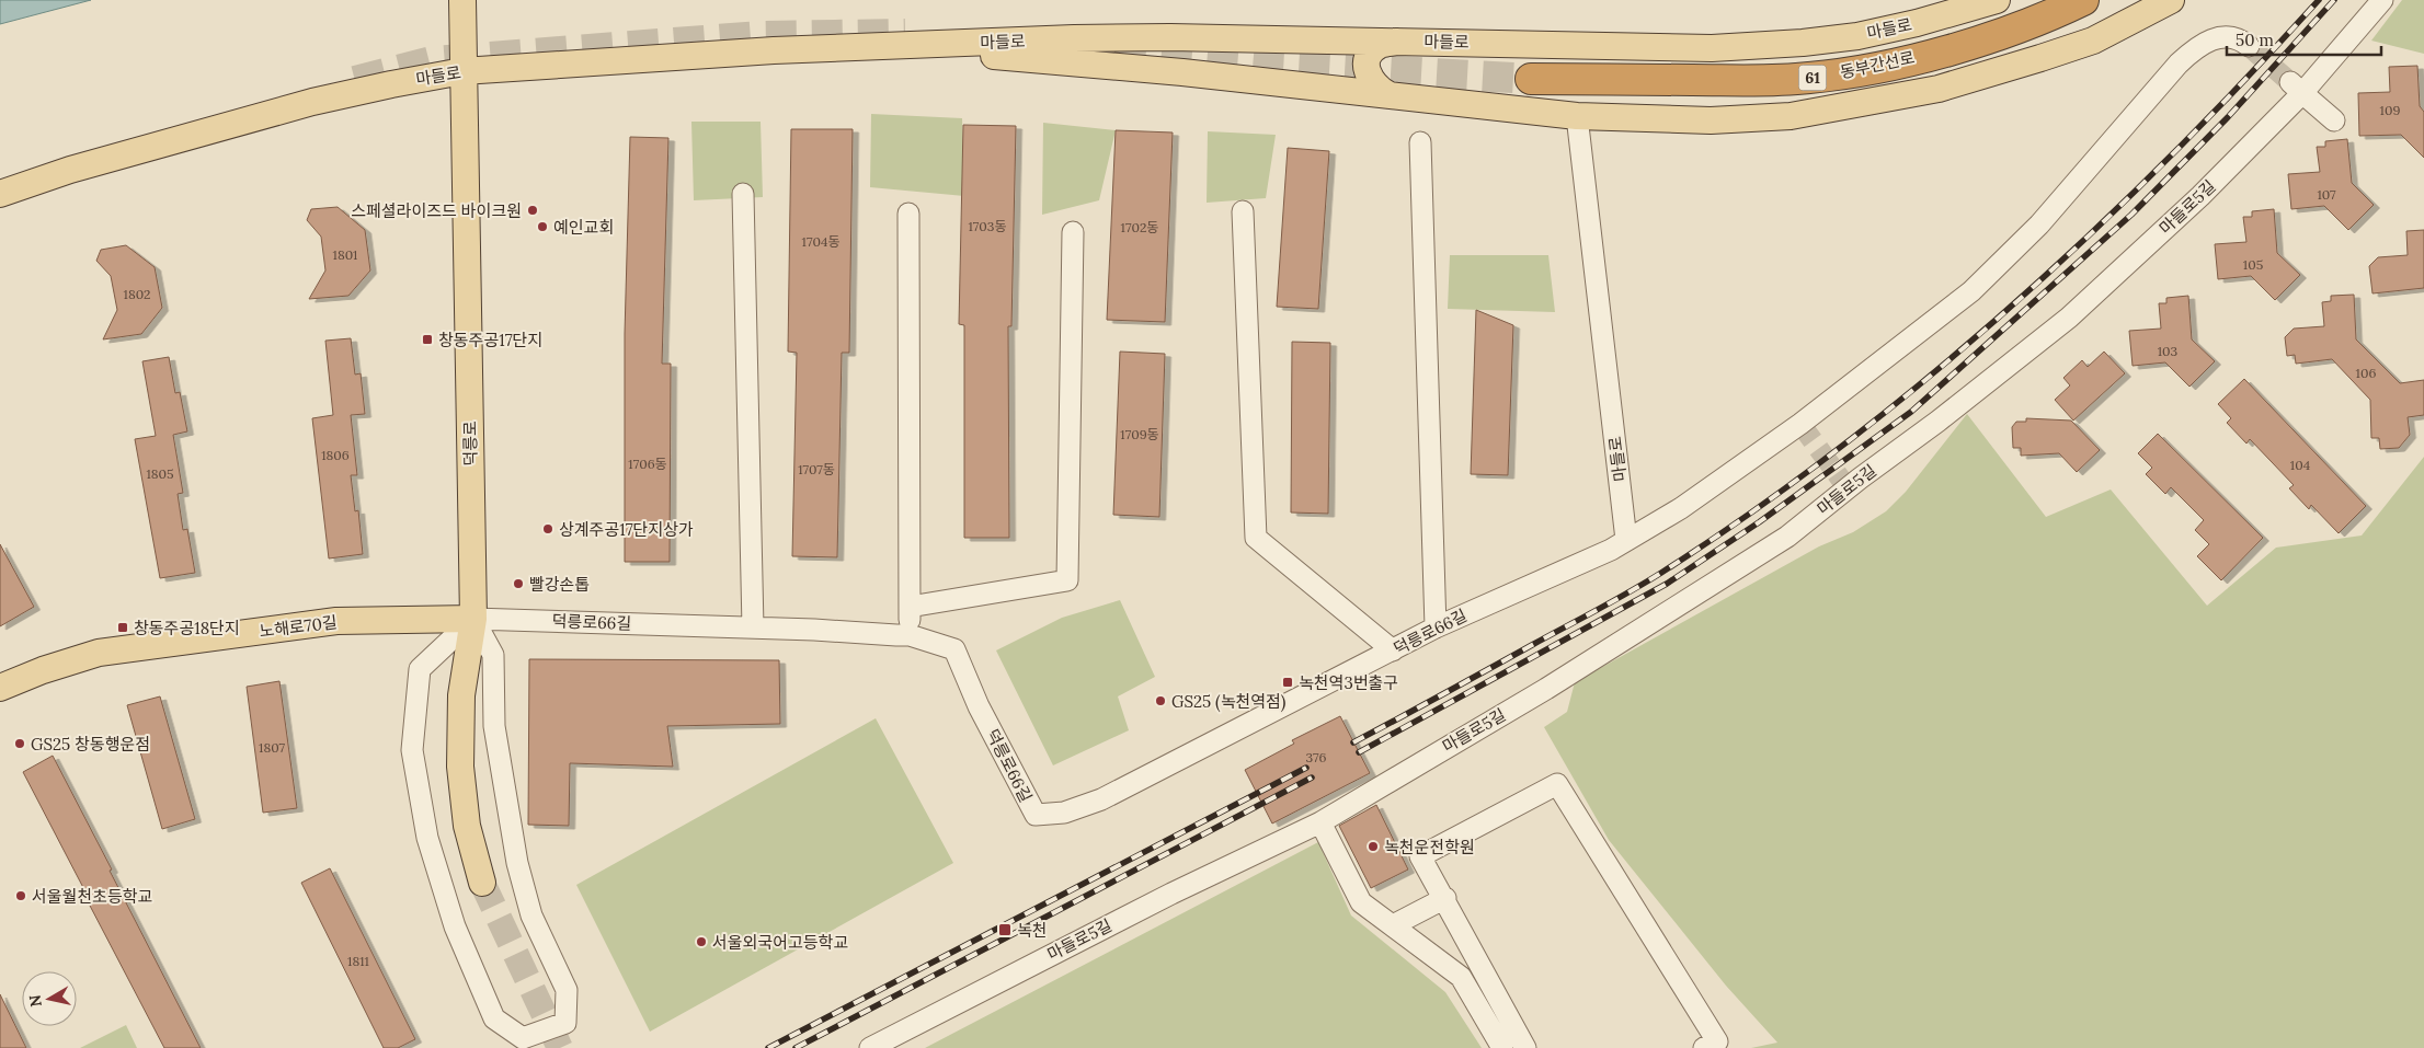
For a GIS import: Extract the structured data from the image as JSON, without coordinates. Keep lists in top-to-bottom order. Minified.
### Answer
{"streets":{"highway":["동부간선로","61"],"main road":["마들로","덕릉로","노해로70길"],"street":["마들로5길","덕릉로66길"]},"crossings":[["마들로","덕릉로"],["마들로","덕릉로66길"],["덕릉로","덕릉로66길"],["덕릉로","노해로70길"],["덕릉로66길","노해로70길"]],"places":{"other":["스페셜라이즈드 바이크원","예인교회","상계주공17단지상가","빨강손톱","GS25 (녹천역점)","GS25 창동행운점","녹천운전학원","서울월천초등학교","서울외국어고등학교"],"transit":["창동주공17단지","창동주공18단지","녹천역3번출구","녹천"]},"house_numbers":["109","107","1703동","1702동","1704동","1801","105","1802","103","106","1709동","1806","1706동","104","1707동","1805","1807","376","1811"],"scale_bar":"50 m","north":"left"}
